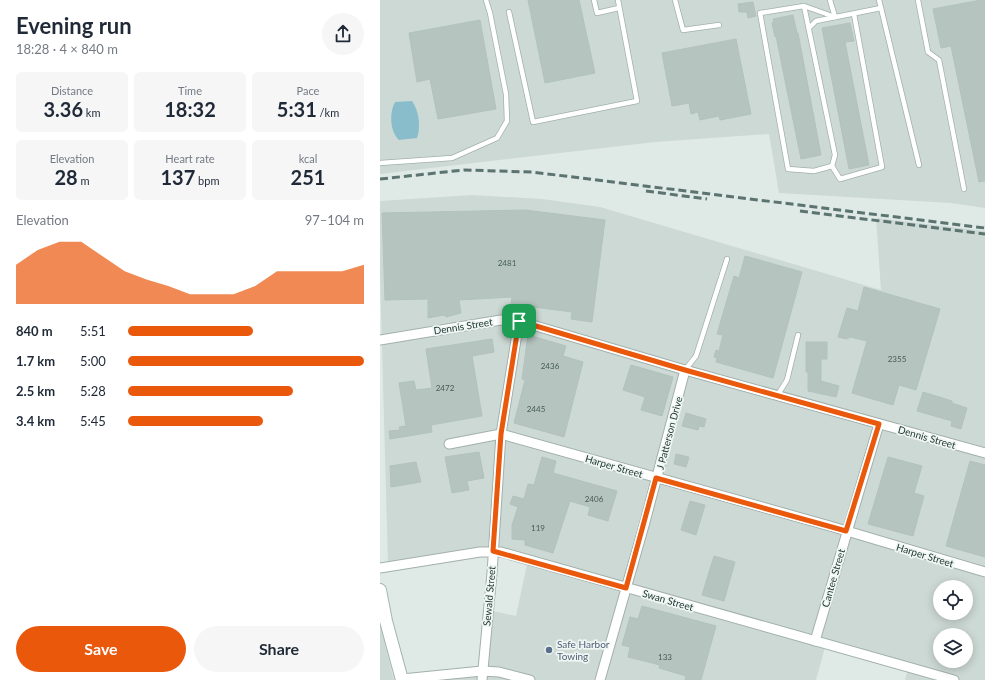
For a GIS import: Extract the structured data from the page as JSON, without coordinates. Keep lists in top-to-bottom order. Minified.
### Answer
{"streets":{"street":["Dennis Street","J Patterson Drive","Harper Street","Cantee Street","Sewald Street","Swan Street"]},"crossings":[["Dennis Street","J Patterson Drive"],["Dennis Street","Cantee Street"],["Dennis Street","Sewald Street"],["J Patterson Drive","Harper Street"],["J Patterson Drive","Swan Street"],["Harper Street","Cantee Street"],["Harper Street","Sewald Street"],["Cantee Street","Swan Street"],["Sewald Street","Swan Street"]],"places":["Safe Harbor Towing"],"house_numbers":["2481","2355","2436","2472","2445","2406","119","133"],"page":{"heading":["Evening run","18:28 · 4 × 840 m"],"stats":[["Distance","3.36 km"],["Time","18:32"],["Pace","5:31 /km"],["Elevation","28 m"],["Heart rate","137 bpm"],["kcal","251"]],"chart":["Elevation","97–104 m"],"list":[{"name":"840 m","note":"5:51"},{"name":"1.7 km","note":"5:00"},{"name":"2.5 km","note":"5:28"},{"name":"3.4 km","note":"5:45"}],"buttons":["Save","Share"]}}
